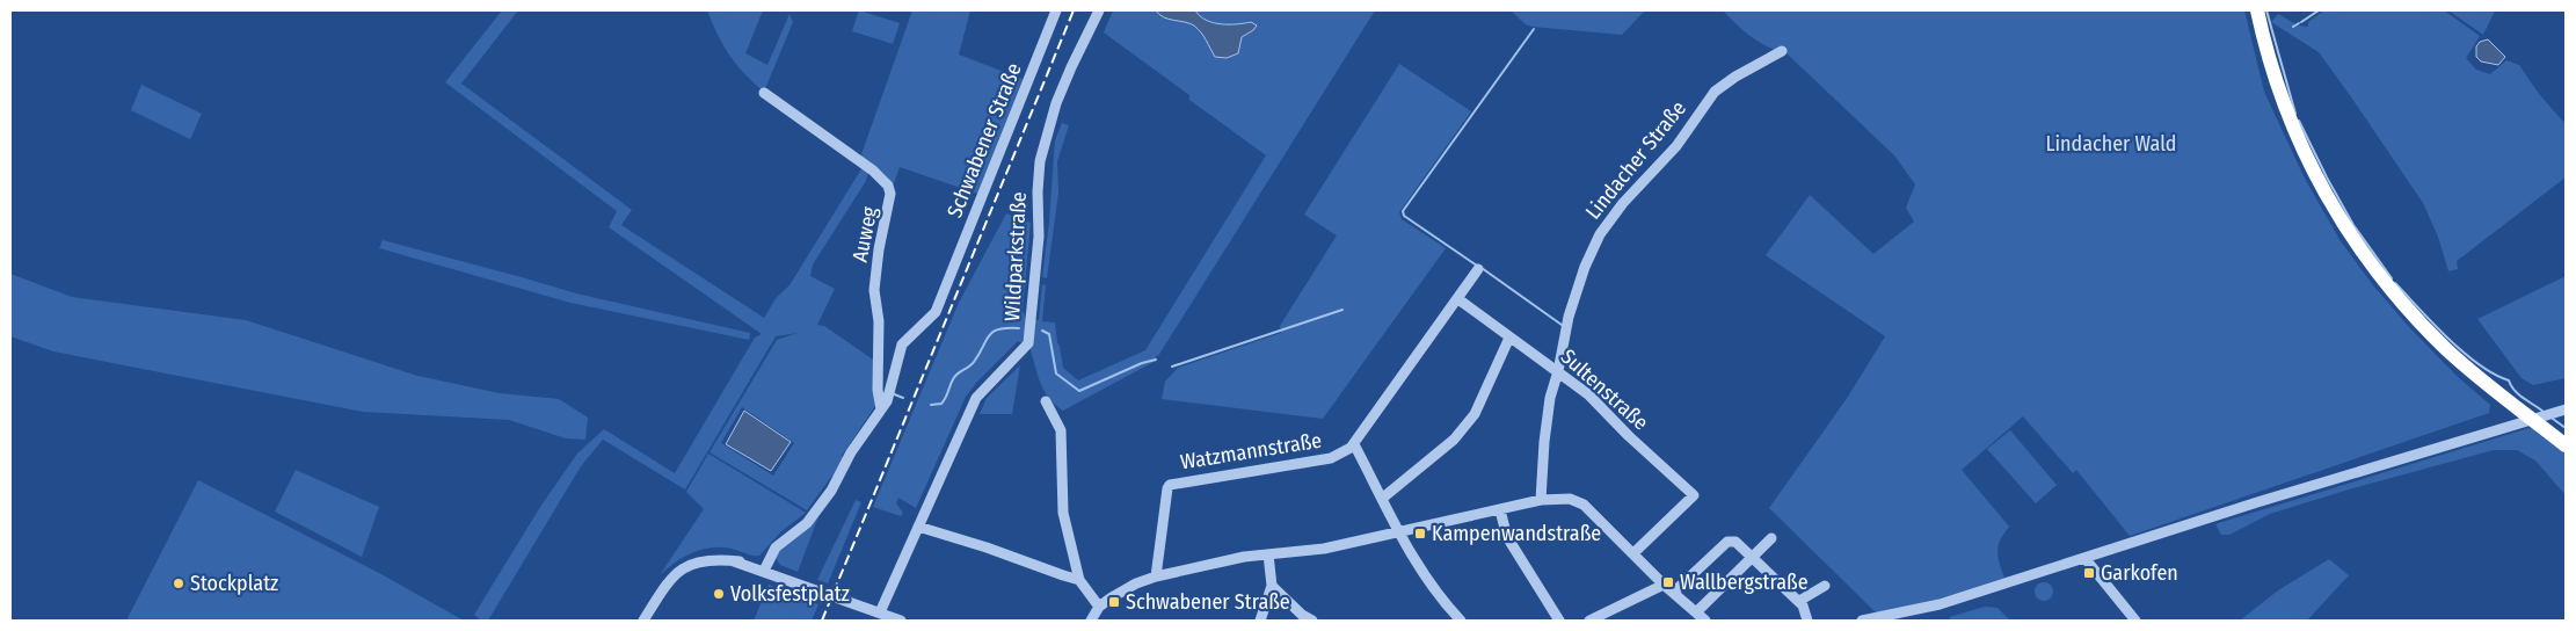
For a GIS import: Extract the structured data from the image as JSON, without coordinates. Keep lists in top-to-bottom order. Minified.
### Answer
{"streets":{"street":["Schwabener Straße","Lindacher Straße","Auweg","Wildparkstraße","Sultenstraße","Watzmannstraße"]},"crossings":[["Schwabener Straße","Auweg"],["Lindacher Straße","Sultenstraße"],["Sultenstraße","Watzmannstraße"]],"parks":["Lindacher Wald"],"places":{"transit":["Kampenwandstraße","Garkofen","Wallbergstraße","Schwabener Straße"],"other":["Stockplatz","Volksfestplatz"]}}
